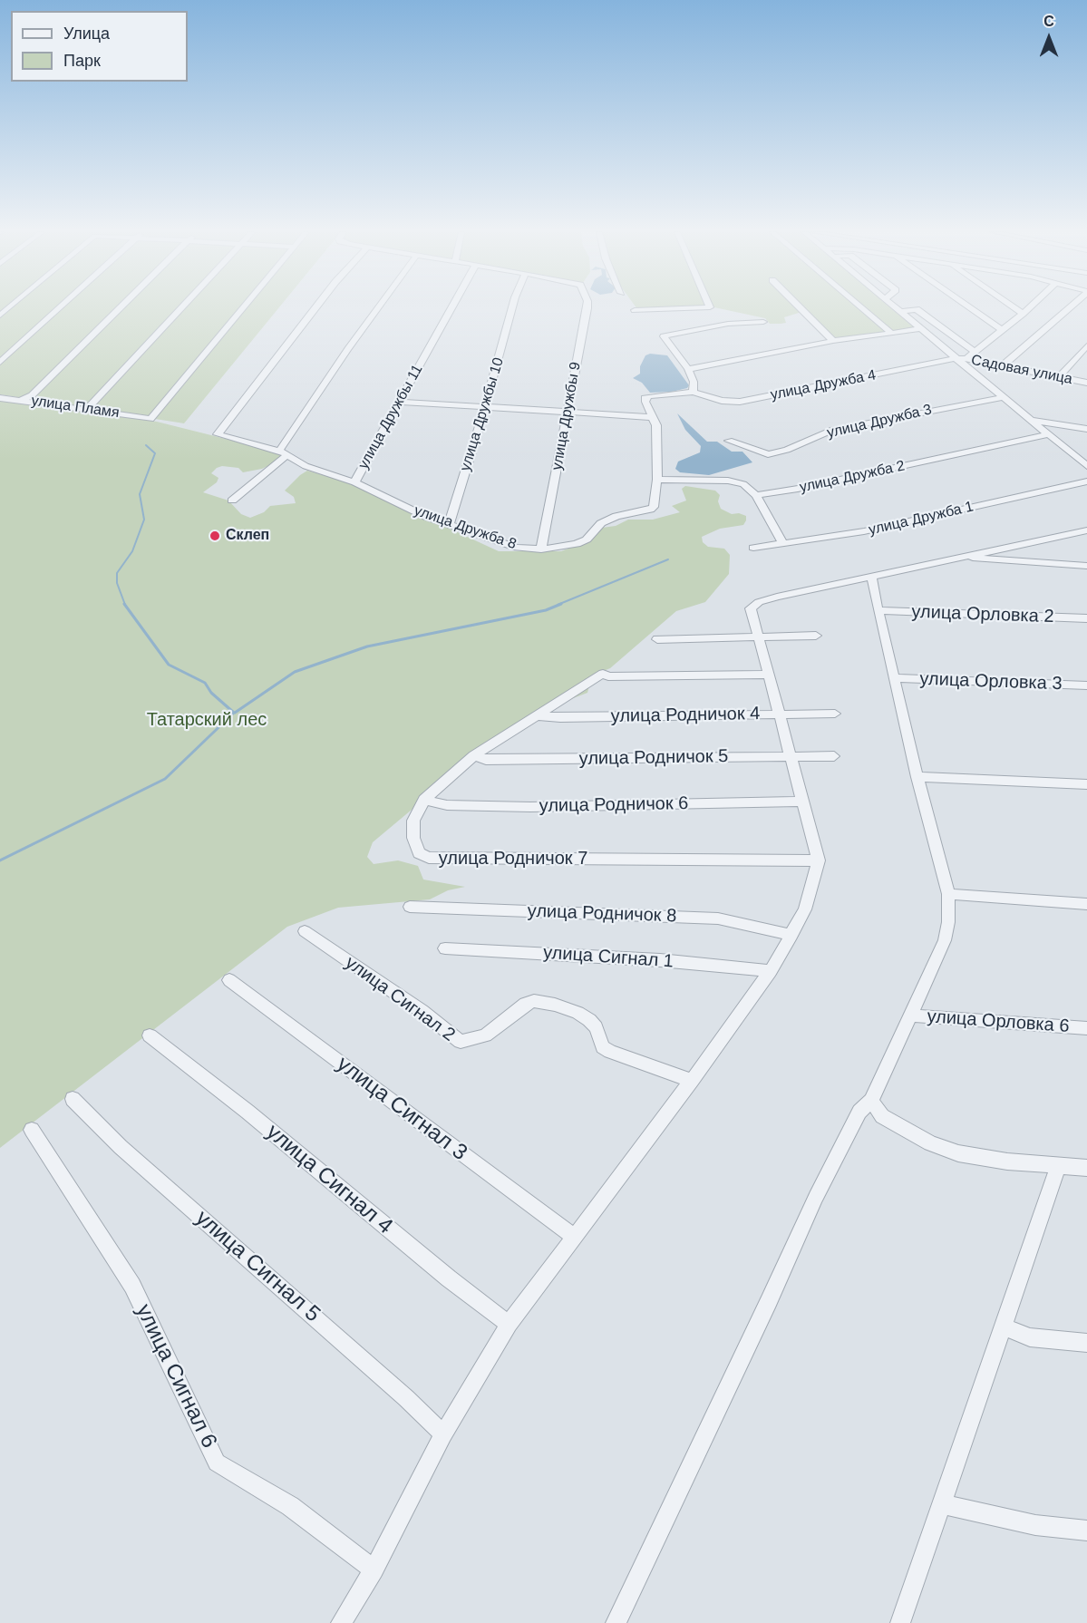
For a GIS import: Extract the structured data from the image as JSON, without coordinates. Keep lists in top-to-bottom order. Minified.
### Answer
{"streets":{"street":["Садовая улица","улица Дружба 4","улица Пламя","улица Дружбы 10","улица Дружбы 9","улица Дружбы 11","улица Дружба 3","улица Дружба 2","улица Дружба 1","улица Дружба 8","улица Орловка 2","улица Орловка 3","улица Родничок 4","улица Родничок 5","улица Родничок 6","улица Родничок 7","улица Родничок 8","улица Сигнал 1","улица Сигнал 2","улица Орловка 6","улица Сигнал 3","улица Сигнал 4","улица Сигнал 5","улица Сигнал 6"]},"crossings":[["Садовая улица","улица Дружба 4"],["улица Дружба 4","улица Дружба 8"],["улица Дружбы 10","улица Дружба 8"],["улица Дружбы 9","улица Дружба 8"],["улица Дружбы 11","улица Дружба 8"],["улица Родничок 4","улица Родничок 7"],["улица Родничок 5","улица Родничок 7"],["улица Родничок 6","улица Родничок 7"]],"parks":["Татарский лес"],"places":["Склеп"],"legend":["Улица","Парк"],"north":"top"}
